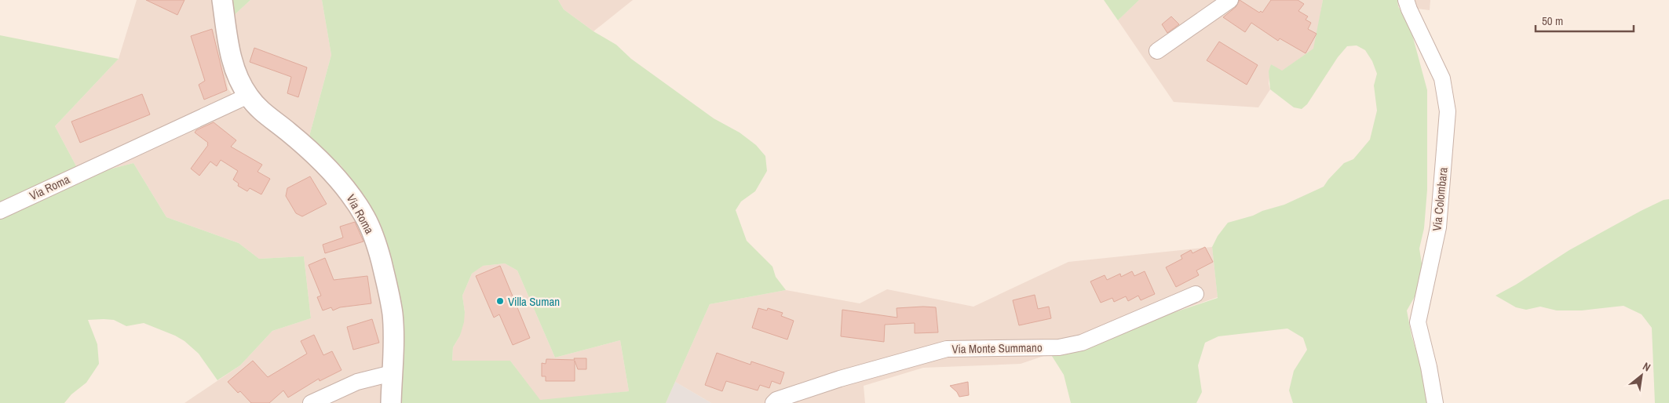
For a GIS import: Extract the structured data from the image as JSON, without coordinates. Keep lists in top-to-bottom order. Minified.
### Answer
{"streets":{"street":["Via Roma","Via Colombara","Via Monte Summano"]},"places":["Villa Suman"],"scale_bar":"50 m","north":"top right"}
